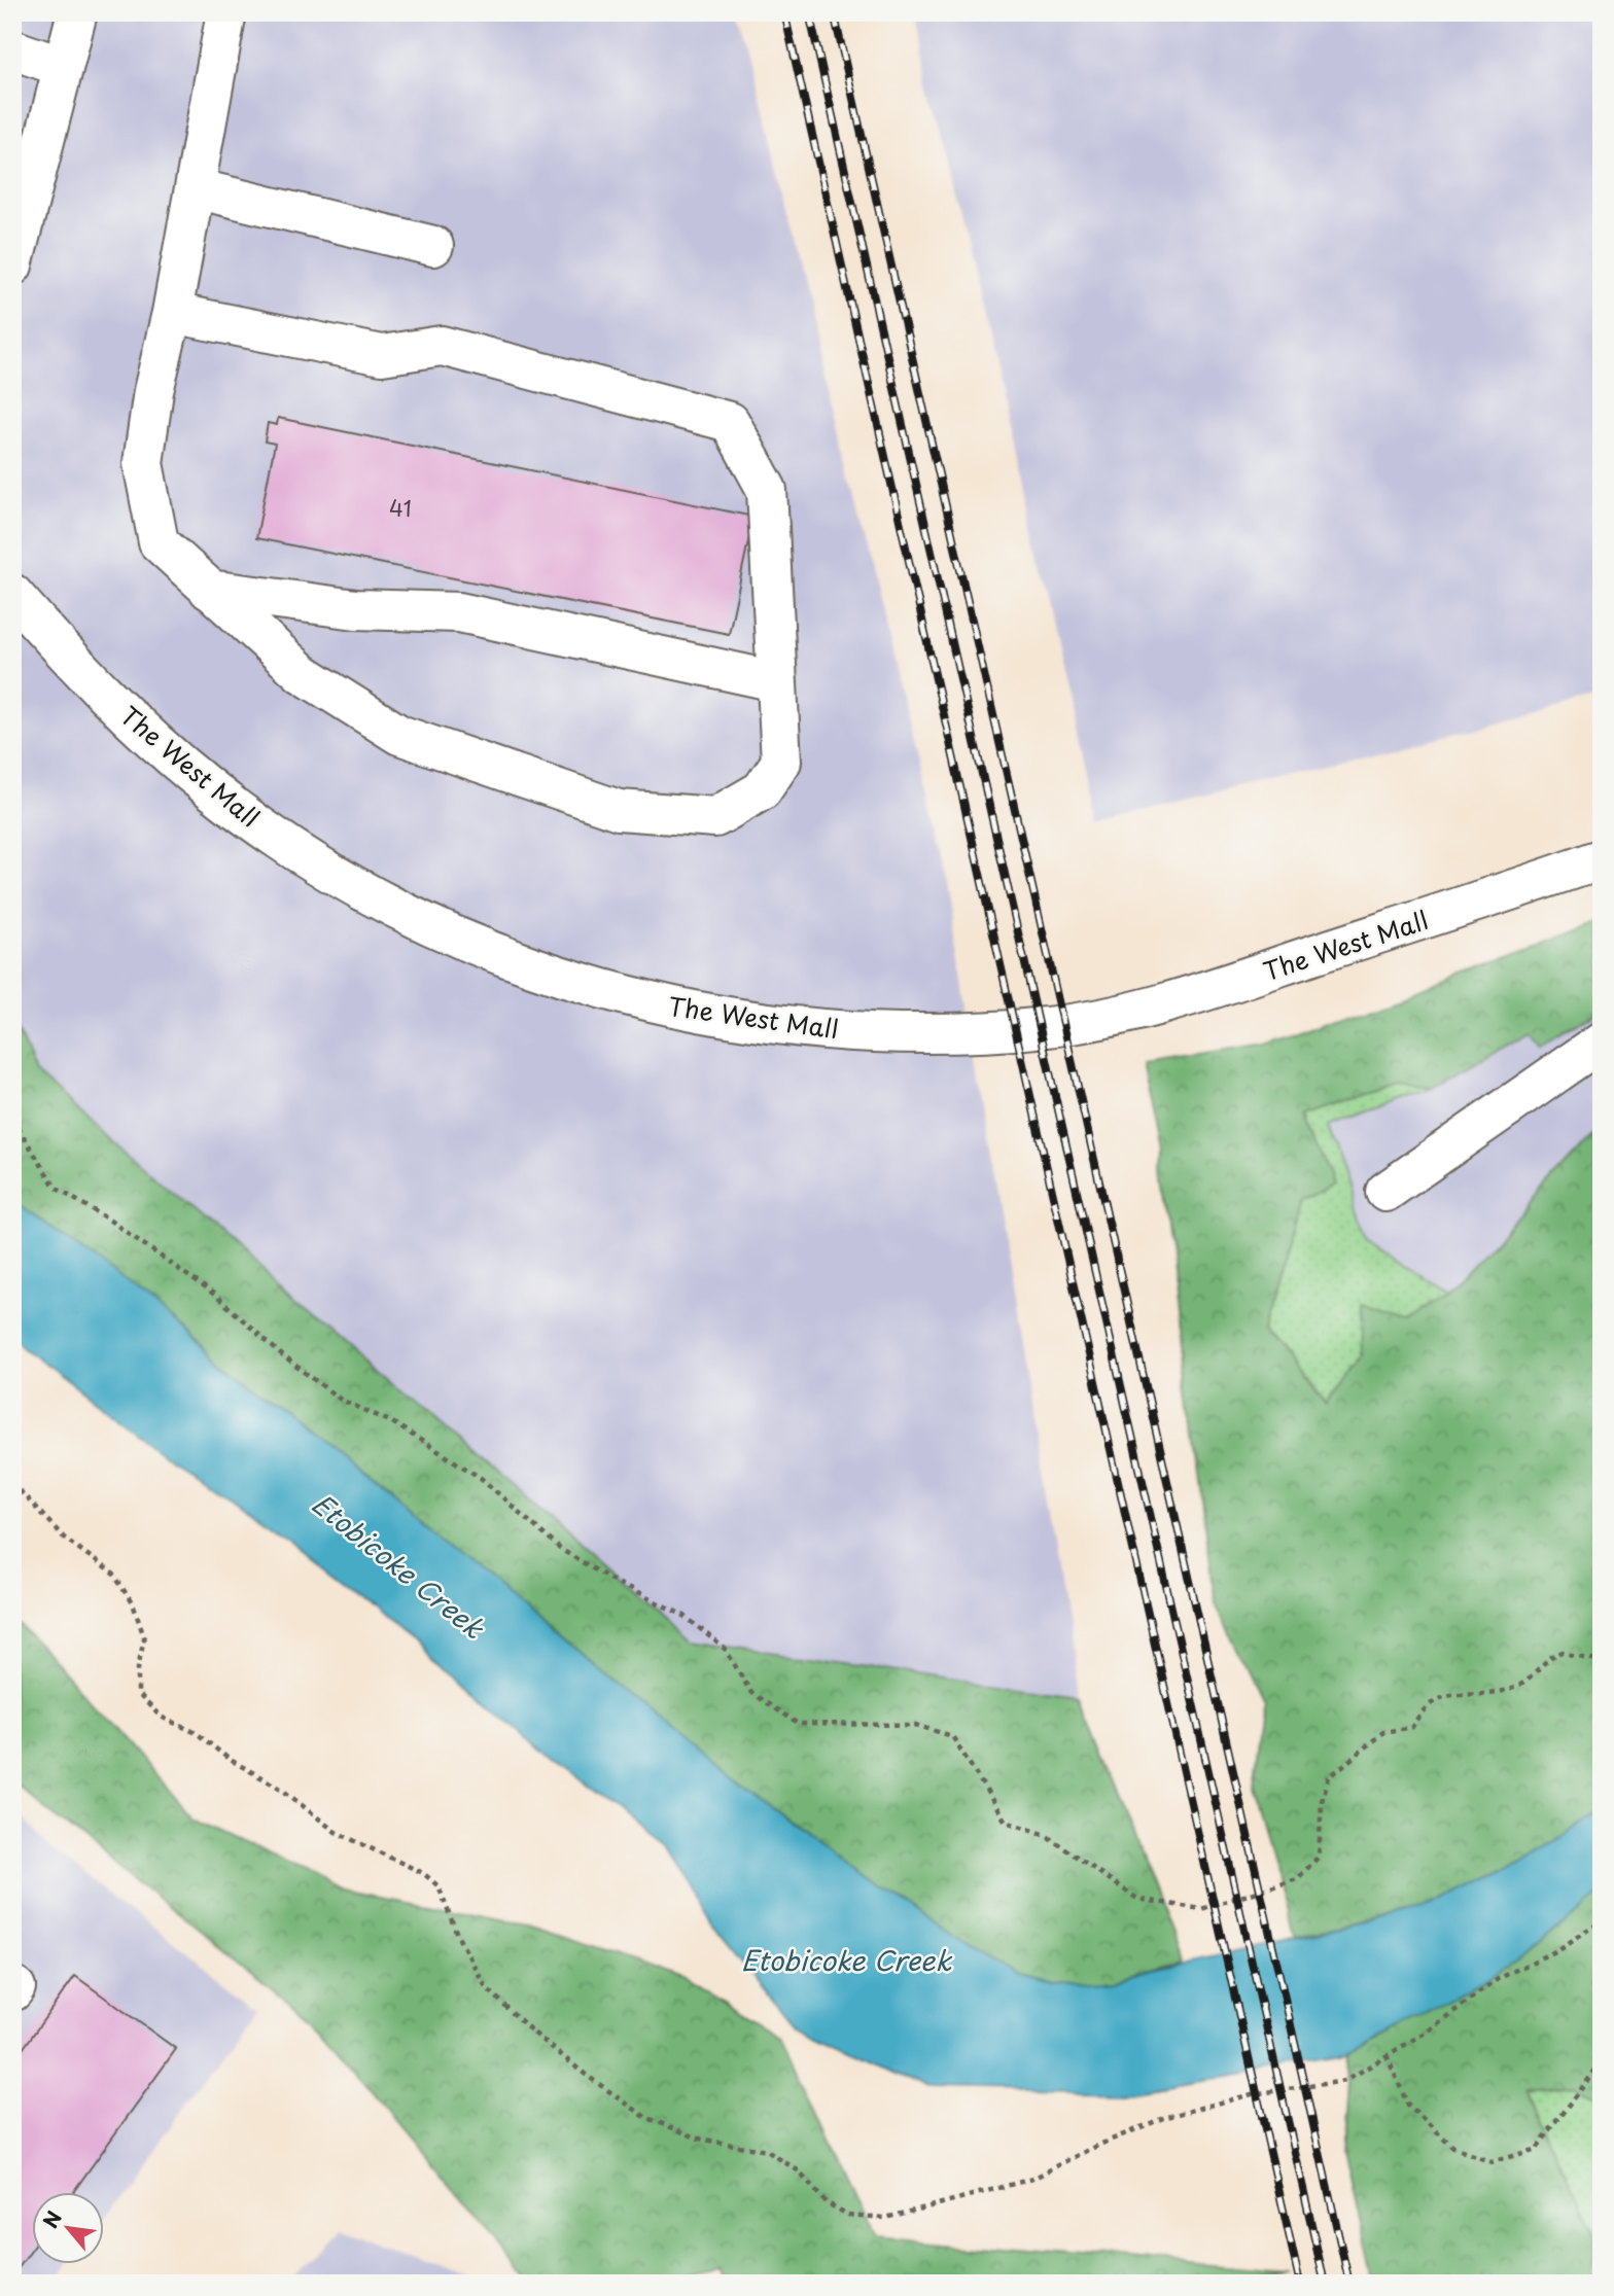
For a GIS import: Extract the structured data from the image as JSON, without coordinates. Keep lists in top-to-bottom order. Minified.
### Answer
{"streets":{"main road":["The West Mall"]},"water":["Etobicoke Creek"],"house_numbers":["41"],"north":"top left"}
